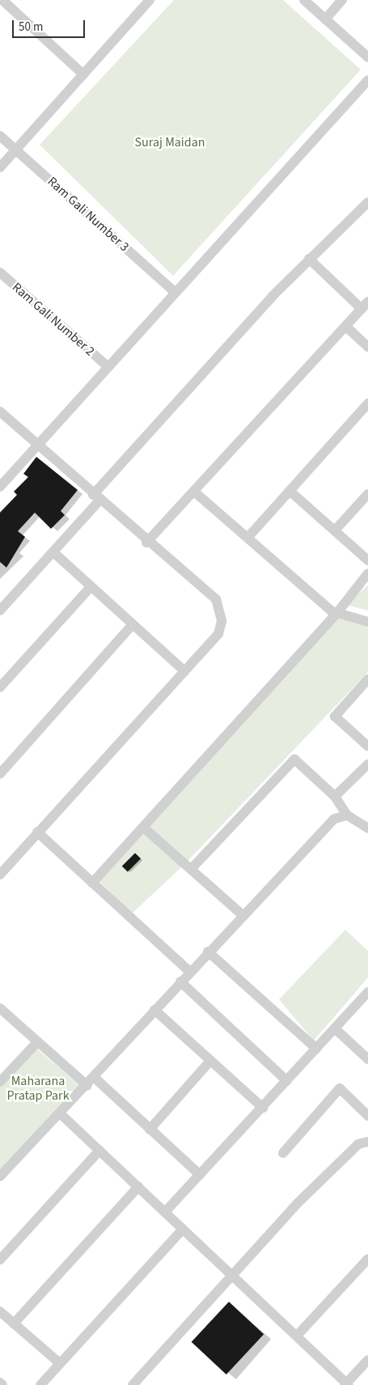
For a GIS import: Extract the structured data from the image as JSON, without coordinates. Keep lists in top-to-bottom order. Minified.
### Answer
{"streets":{"street":["Ram Gali Number 3","Ram Gali Number 2"]},"parks":["Suraj Maidan","Maharana Pratap Park"],"scale_bar":"50 m"}
